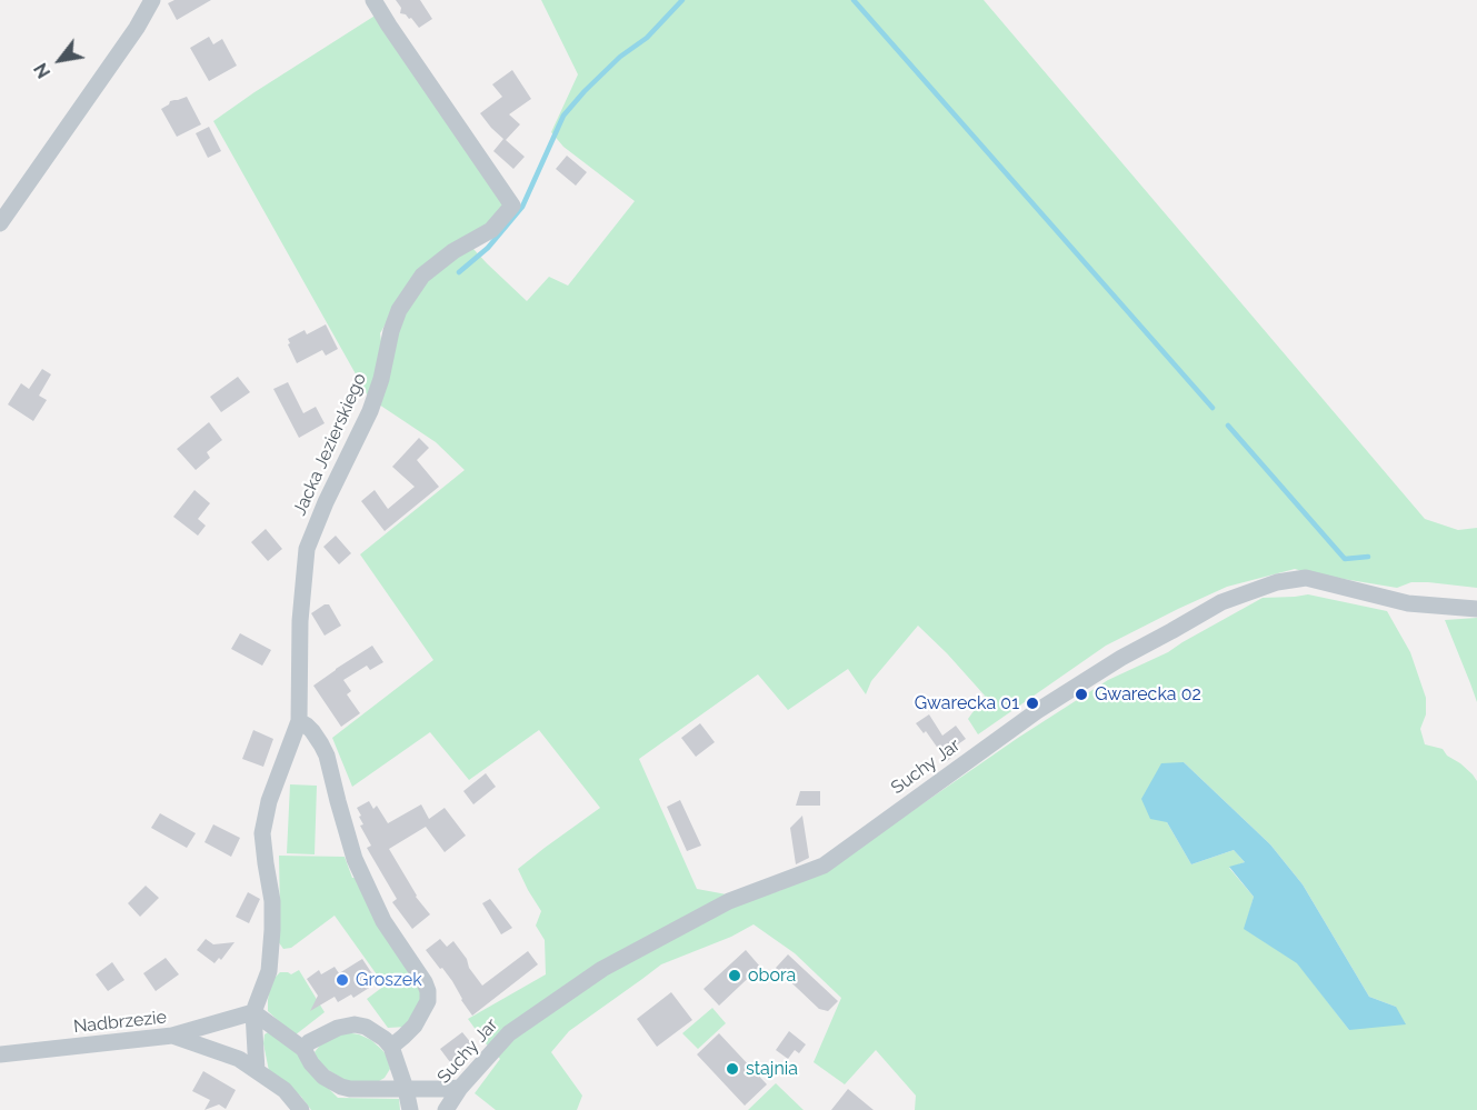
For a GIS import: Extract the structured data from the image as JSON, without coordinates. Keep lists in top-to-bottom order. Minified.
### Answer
{"streets":{"street":["Jacka Jezierskiego","Suchy Jar","Nadbrzezie"]},"places":["Gwarecka 02","Gwarecka 01","obora","Groszek","stajnia"],"north":"bottom left"}
